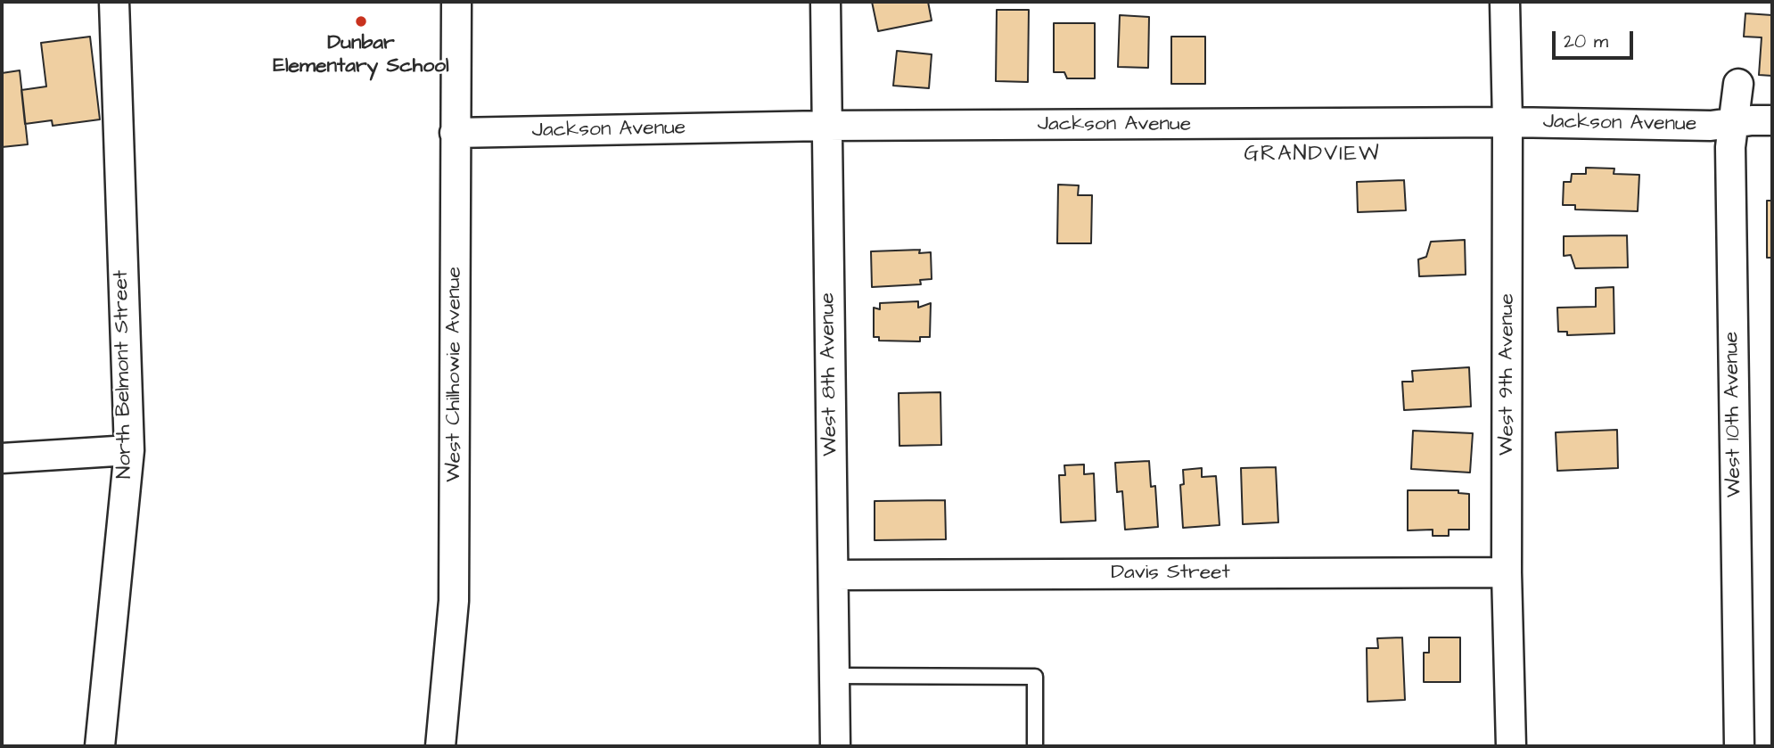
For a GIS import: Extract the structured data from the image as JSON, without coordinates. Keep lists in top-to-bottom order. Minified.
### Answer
{"streets":{"street":["Jackson Avenue","North Belmont Street","West Chilhowie Avenue","West 8th Avenue","West 9th Avenue","West 10th Avenue","Davis Street"]},"crossings":[["Jackson Avenue","West Chilhowie Avenue"],["Jackson Avenue","West 8th Avenue"],["Jackson Avenue","West 9th Avenue"],["Jackson Avenue","West 10th Avenue"],["West 8th Avenue","Davis Street"],["West 9th Avenue","Davis Street"]],"districts":["GRANDVIEW"],"places":["Dunbar Elementary School"],"scale_bar":"20 m"}
